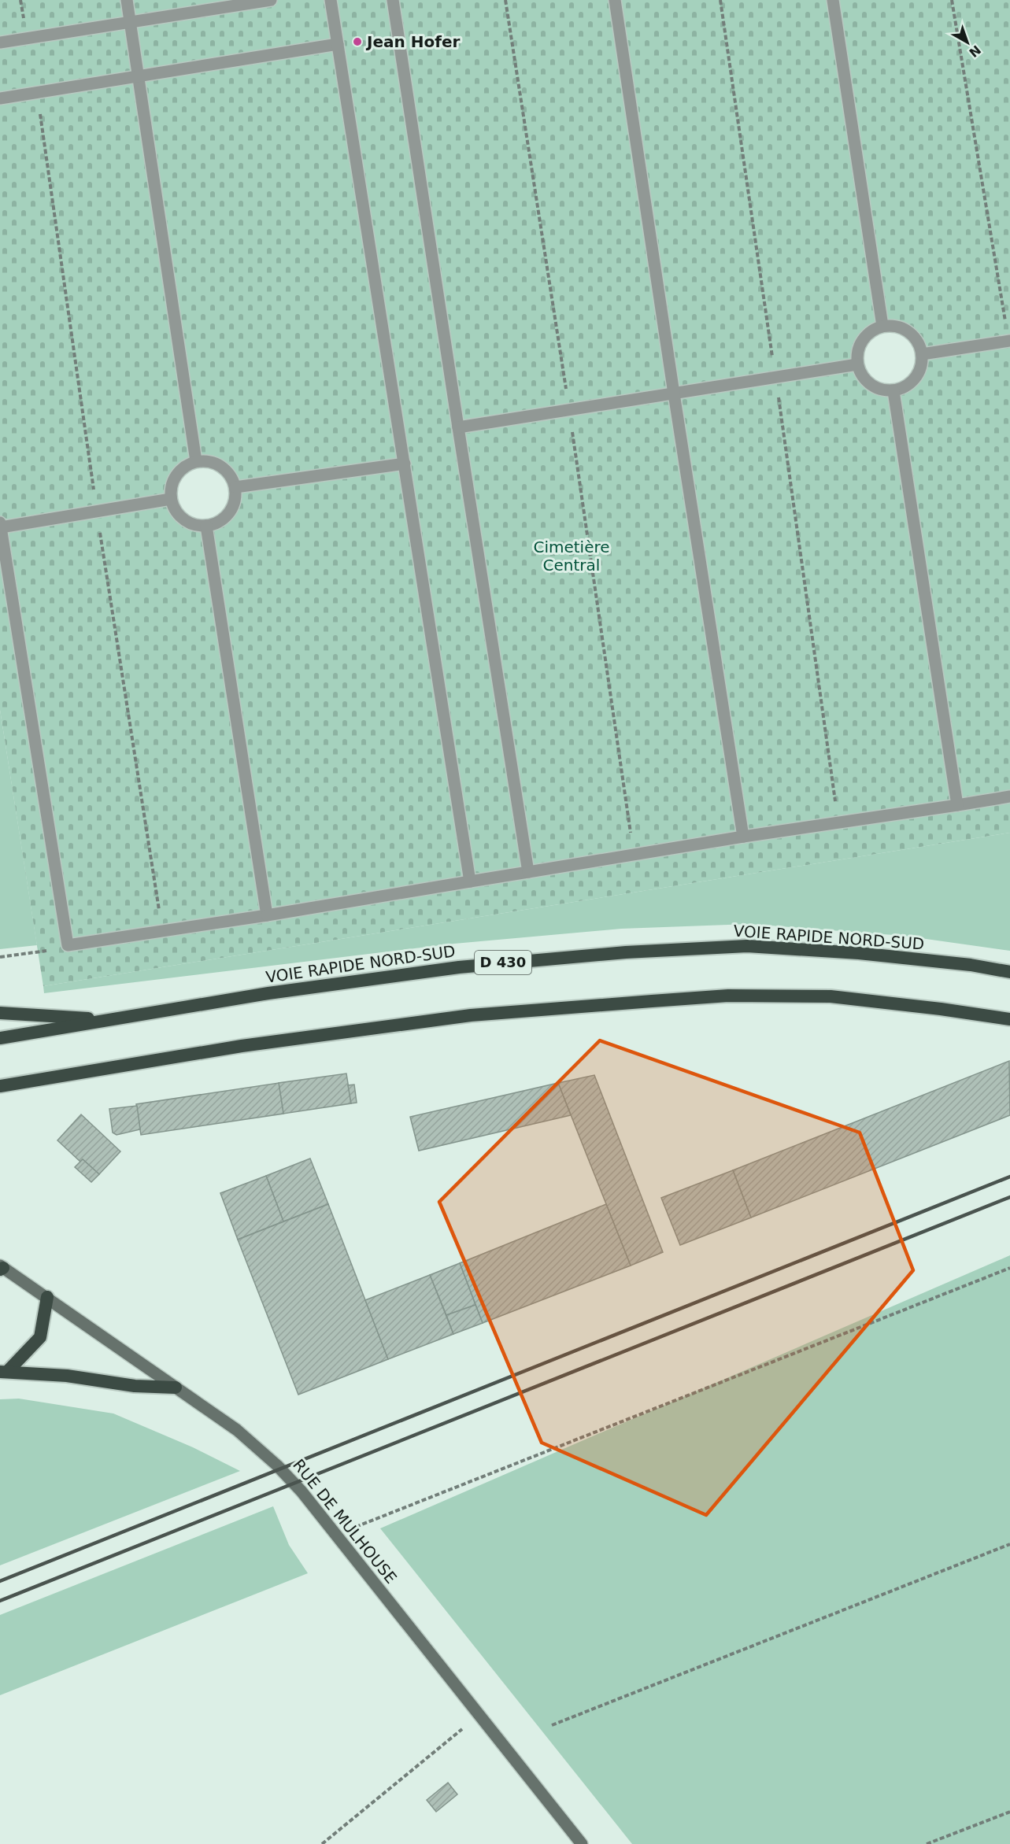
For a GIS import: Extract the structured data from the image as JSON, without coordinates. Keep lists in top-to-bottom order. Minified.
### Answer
{"streets":{"highway":["VOIE RAPIDE NORD-SUD","D 430"],"main road":["RUE DE MULHOUSE"]},"parks":["Cimetière Central"],"places":["Jean Hofer"],"north":"bottom right"}
